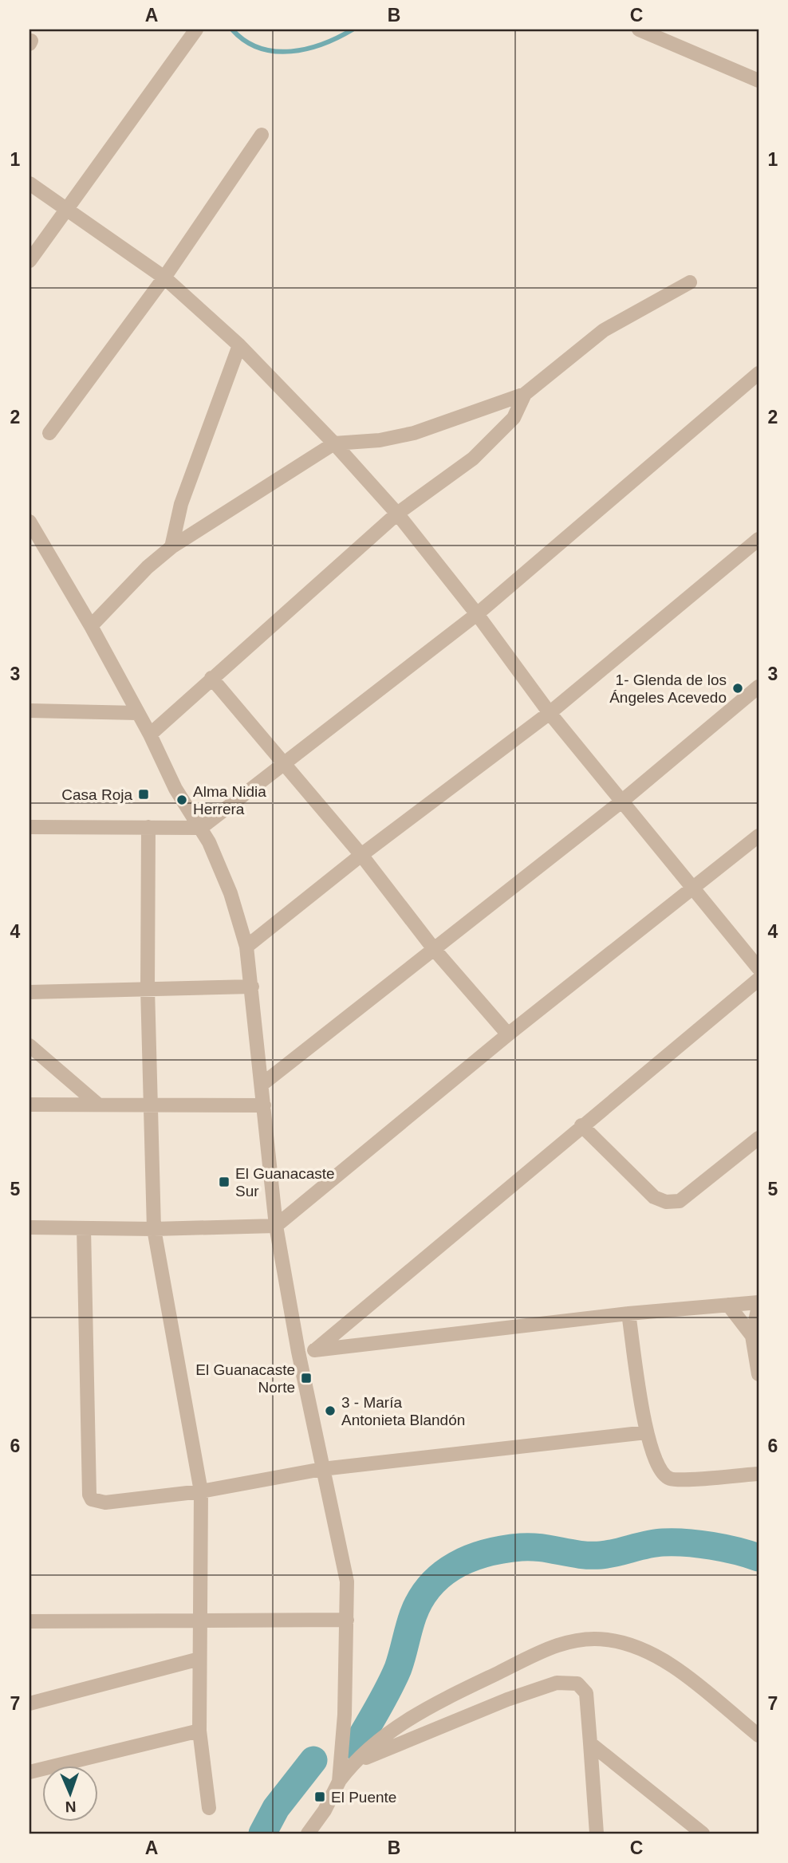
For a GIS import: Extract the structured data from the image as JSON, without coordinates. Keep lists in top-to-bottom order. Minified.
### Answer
{"places":{"other":["1- Glenda de los Ángeles Acevedo","Alma Nidia Herrera","3 - María Antonieta Blandón"],"transit":["Casa Roja","El Guanacaste Sur","El Guanacaste Norte","El Puente"]},"north":"bottom","grid":{"columns":["A","B","C"],"rows":["1","2","3","4","5","6","7"]}}
